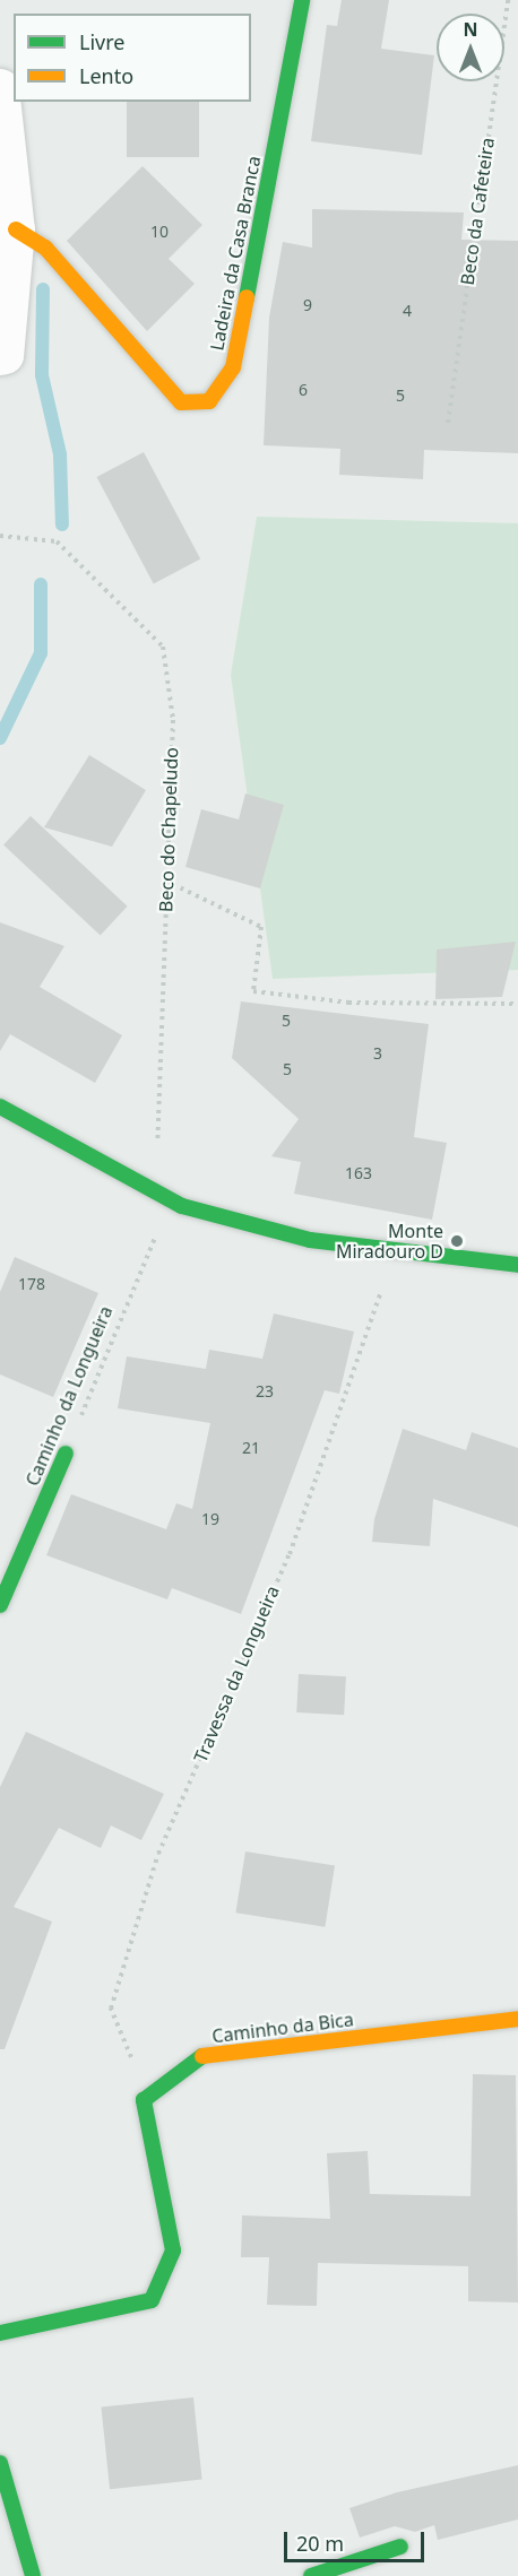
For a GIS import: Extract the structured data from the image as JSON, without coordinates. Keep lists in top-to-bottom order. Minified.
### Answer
{"streets":{"street":["Ladeira da Casa Branca","Caminho da Longueira","Caminho da Bica"],"path":["Beco da Cafeteira","Beco do Chapeludo","Travessa da Longueira"]},"crossings":[["Travessa da Longueira","Caminho da Bica"]],"places":["Monte Miradouro D"],"house_numbers":["10","9","4","6","5","5","3","5","163","178","23","21","19"],"legend":["Livre","Lento"],"scale_bar":"20 m","north":"top"}
